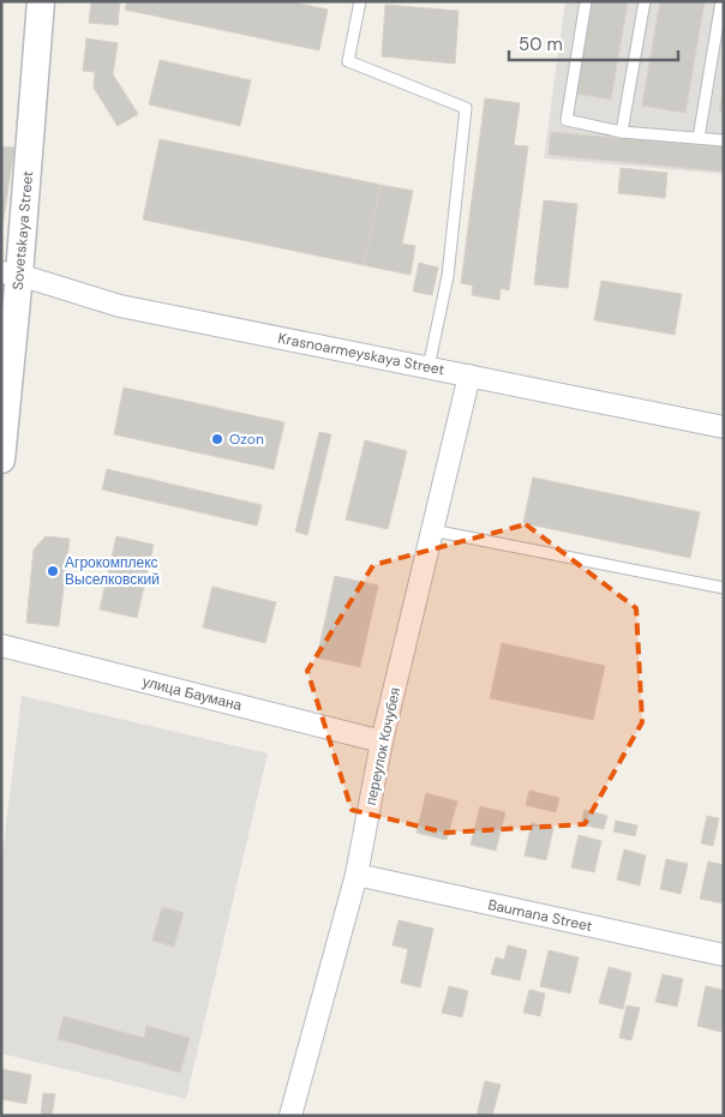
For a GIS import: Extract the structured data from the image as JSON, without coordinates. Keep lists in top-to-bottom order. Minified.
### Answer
{"streets":{"street":["Sovetskaya Street","Krasnoarmeyskaya Street","улица Баумана","переулок Кочубея","Baumana Street"]},"crossings":[["Sovetskaya Street","Krasnoarmeyskaya Street"],["Krasnoarmeyskaya Street","переулок Кочубея"],["улица Баумана","переулок Кочубея"],["переулок Кочубея","Baumana Street"]],"places":["Ozon","Агрокомплекс Выселковский"],"scale_bar":"50 m"}
